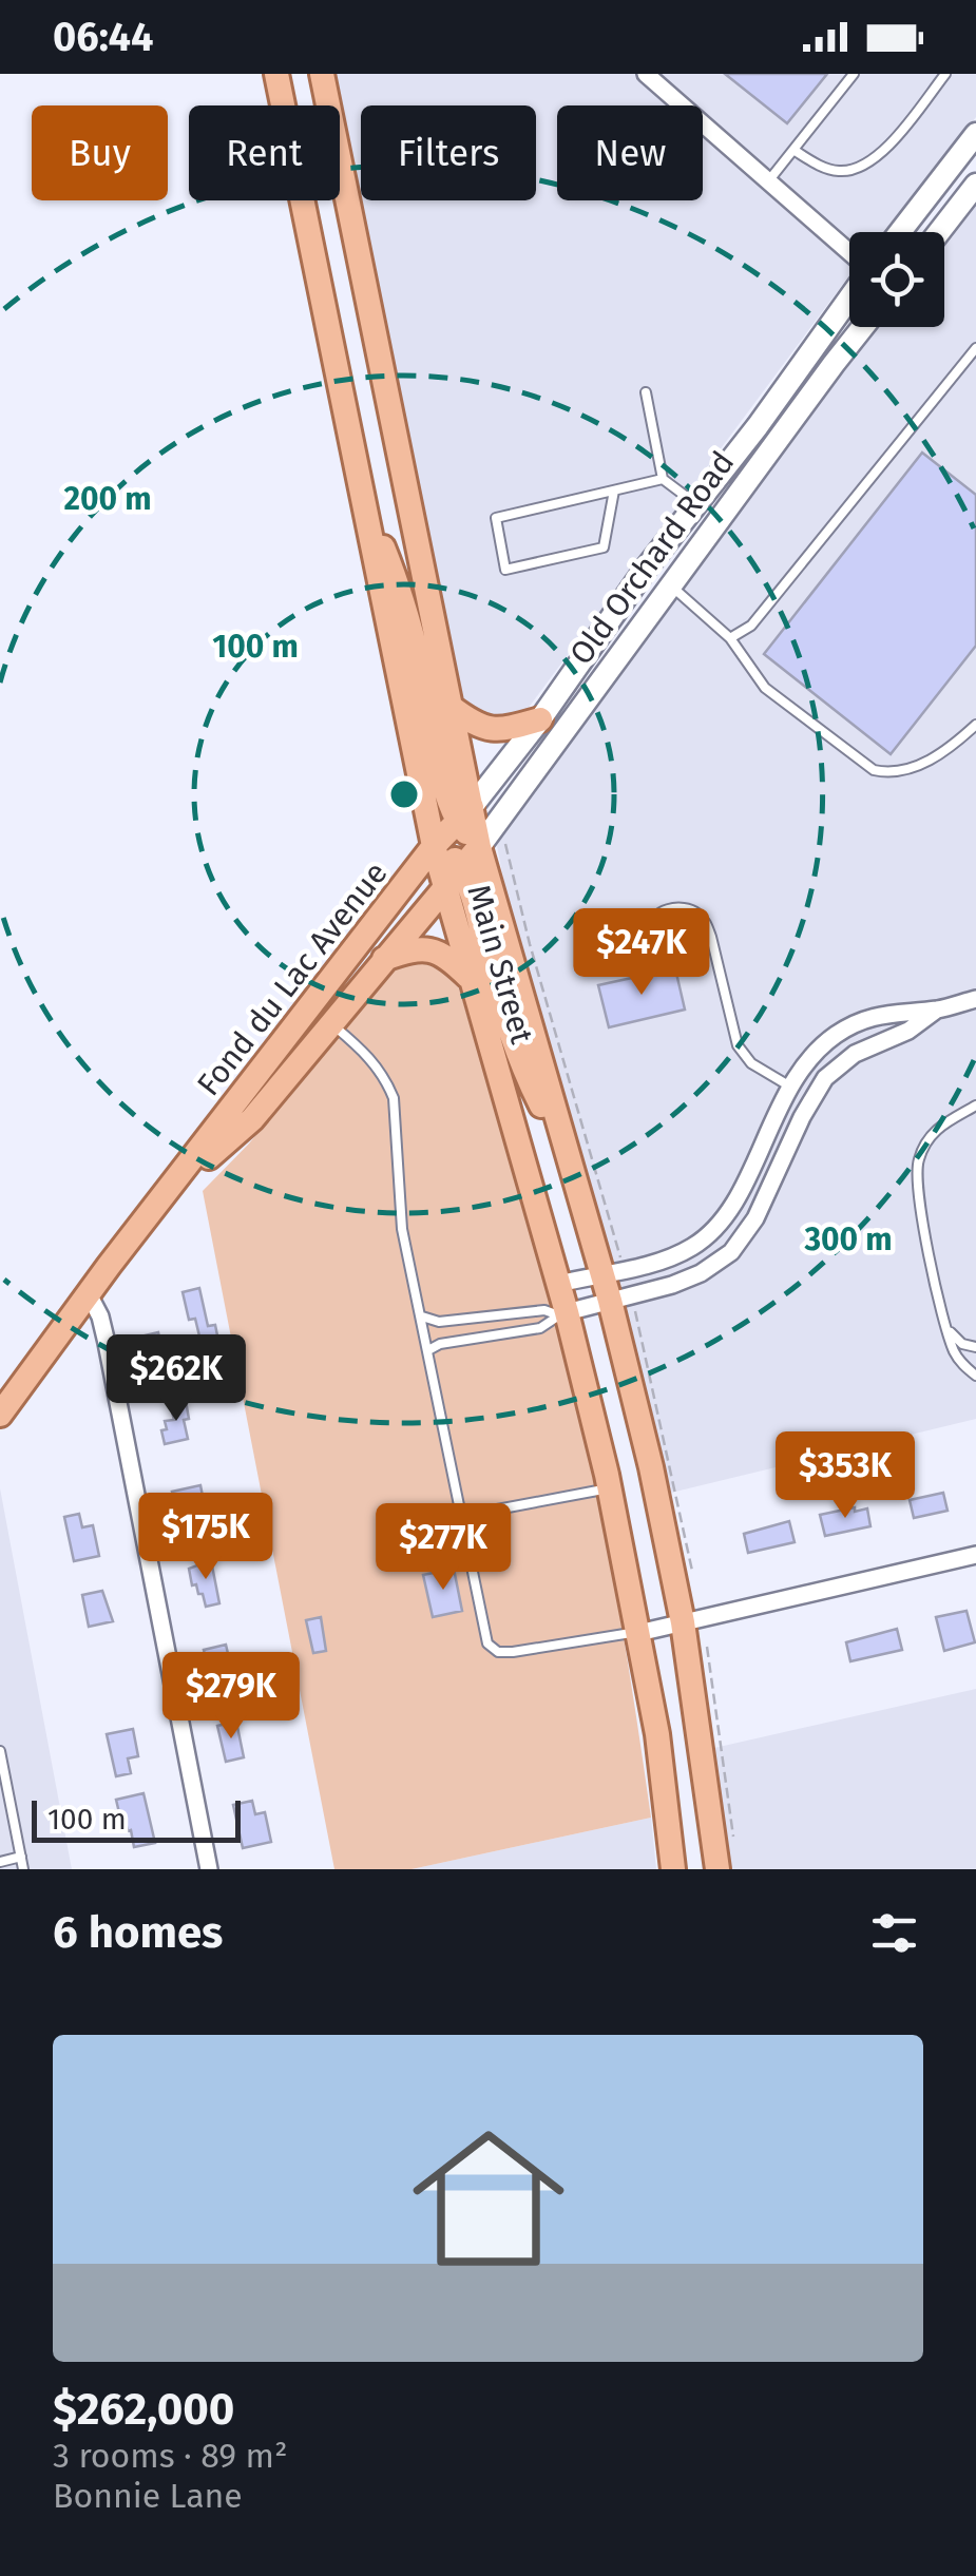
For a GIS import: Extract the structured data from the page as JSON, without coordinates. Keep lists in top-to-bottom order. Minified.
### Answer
{"streets":{"main road":["Main Street","Fond du Lac Avenue"],"street":["Old Orchard Road"]},"crossings":[["Old Orchard Road","Main Street"],["Old Orchard Road","Fond du Lac Avenue"],["Main Street","Fond du Lac Avenue"]],"scale_bar":"100 m","page":{"status":"06:44","chip":["Buy","Rent","Filters","New"],"price":["$247K","$262K","$353K","$175K","$277K","$279K"],"scale":"100 m","heading":"6 homes","list":[{"name":"$262,000","note":"3 rooms · 89 m² · Bonnie Lane"}]},"rings":["200 m","100 m","300 m"]}
